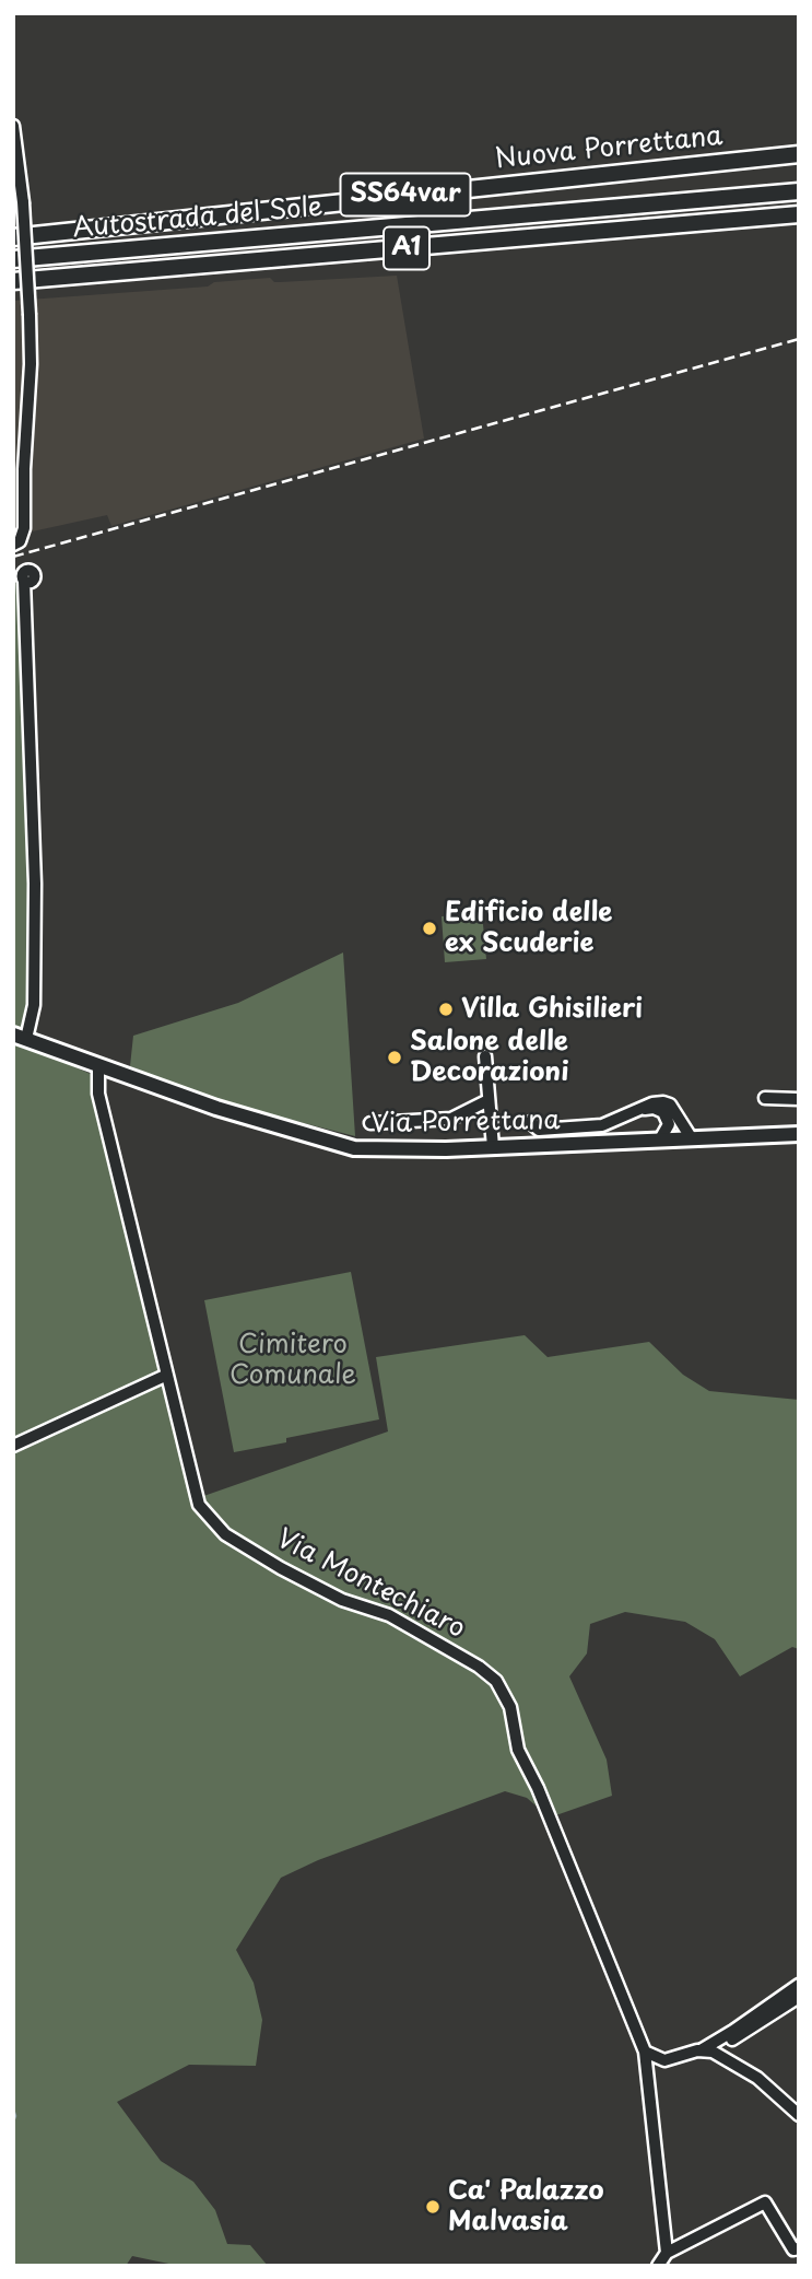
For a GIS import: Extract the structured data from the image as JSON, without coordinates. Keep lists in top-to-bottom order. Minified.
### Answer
{"streets":{"highway":["Nuova Porrettana","SS64var","Autostrada del Sole","A1"],"main road":["Via Porrettana"],"street":["Via Montechiaro"]},"crossings":[["Via Porrettana","Via Montechiaro"]],"parks":["Cimitero Comunale"],"places":["Edificio delle ex Scuderie","Villa Ghisilieri","Salone delle Decorazioni","Ca' Palazzo Malvasia"]}
